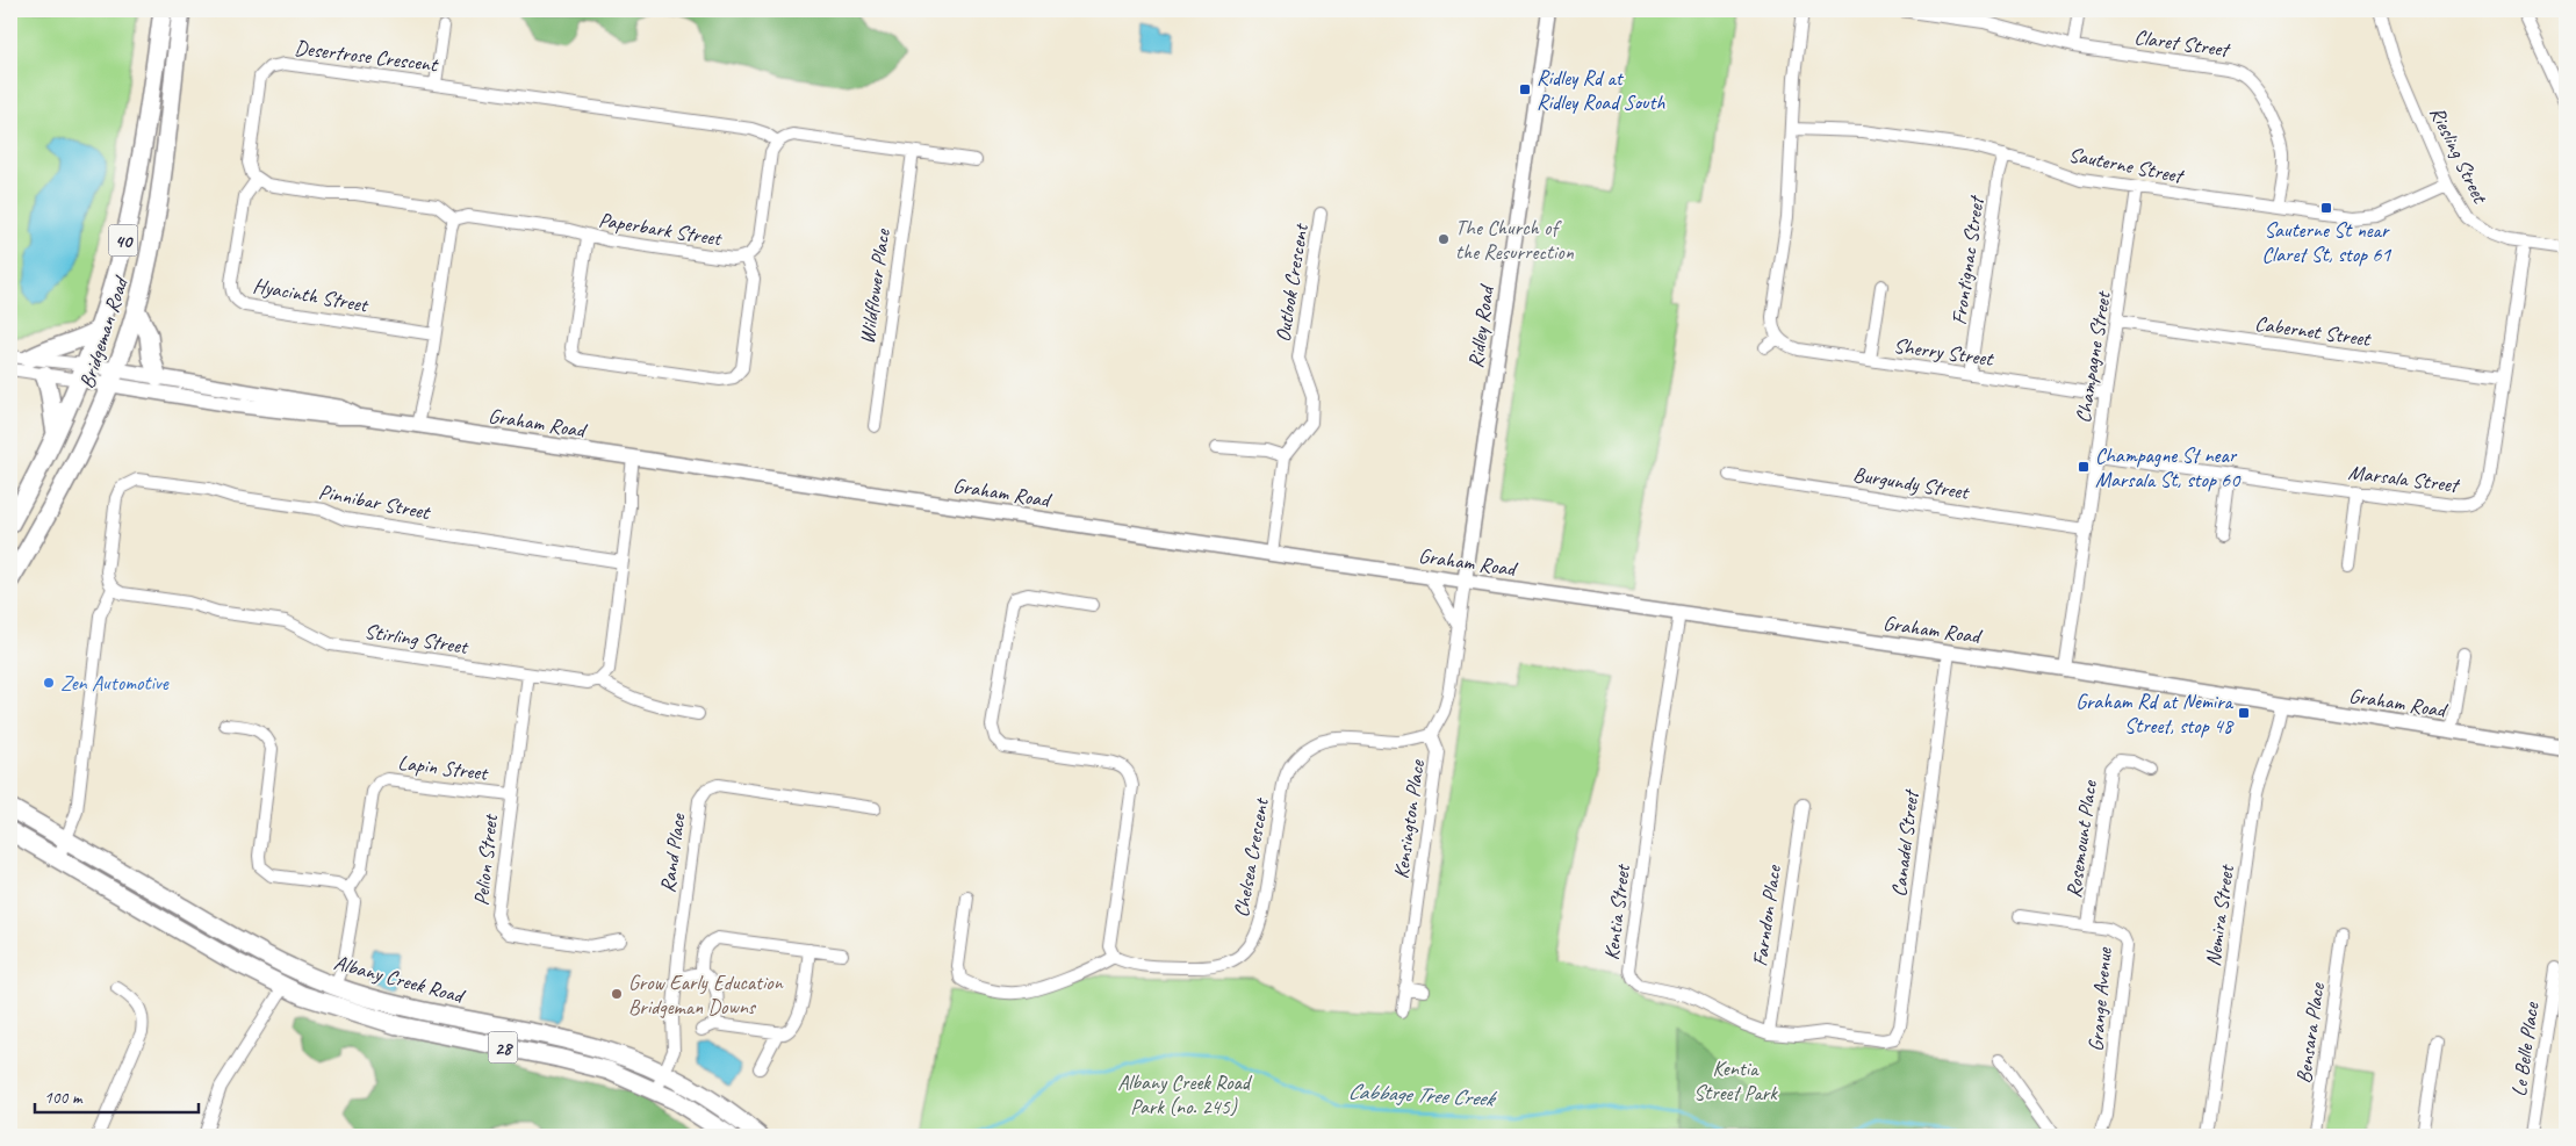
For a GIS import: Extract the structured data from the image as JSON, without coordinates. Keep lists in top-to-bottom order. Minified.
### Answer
{"streets":{"main road":["40","Bridgeman Road","Albany Creek Road","28"],"street":["Claret Street","Desertrose Crescent","Riesling Street","Sauterne Street","Paperbark Street","Frontignac Street","Outlook Crescent","Wildflower Place","Hyacinth Street","Ridley Road","Cabernet Street","Sherry Street","Champagne Street","Graham Road","Marsala Street","Burgundy Street","Pinnibar Street","Stirling Street","Lapin Street","Kensington Place","Rosemount Place","Canadel Street","Rand Place","Chelsea Crescent","Pelion Street","Kentia Street","Farndon Place","Nemira Street","Grange Avenue","Bensara Place","Le Belle Place"]},"crossings":[["Claret Street","Sauterne Street"],["Desertrose Crescent","Paperbark Street"],["Desertrose Crescent","Hyacinth Street"],["Riesling Street","Sauterne Street"],["Riesling Street","Marsala Street"],["Sauterne Street","Frontignac Street"],["Sauterne Street","Champagne Street"],["Frontignac Street","Sherry Street"],["Ridley Road","Graham Road"],["Ridley Road","Kensington Place"],["Cabernet Street","Champagne Street"],["Cabernet Street","Marsala Street"],["Bridgeman Road","Graham Road"],["Sherry Street","Champagne Street"],["Champagne Street","Graham Road"],["Champagne Street","Marsala Street"],["Champagne Street","Burgundy Street"],["Graham Road","Kensington Place"],["Graham Road","Canadel Street"],["Graham Road","Kentia Street"],["Graham Road","Nemira Street"],["Pinnibar Street","Stirling Street"],["Stirling Street","Pelion Street"],["Lapin Street","Pelion Street"],["Kensington Place","Chelsea Crescent"],["Rosemount Place","Grange Avenue"],["Canadel Street","Kentia Street"],["Rand Place","Albany Creek Road"],["Kentia Street","Farndon Place"]],"water":["Cabbage Tree Creek"],"parks":["Kentia Street Park","Albany Creek Road Park (no. 245)"],"places":{"transit":["Ridley Rd at Ridley Road South","Sauterne St near Claret St, stop 61","Champagne St near Marsala St, stop 60","Graham Rd at Nemira Street, stop 48"],"other":["The Church of the Resurrection","Zen Automotive","Grow Early Education Bridgeman Downs"]},"scale_bar":"100 m"}
